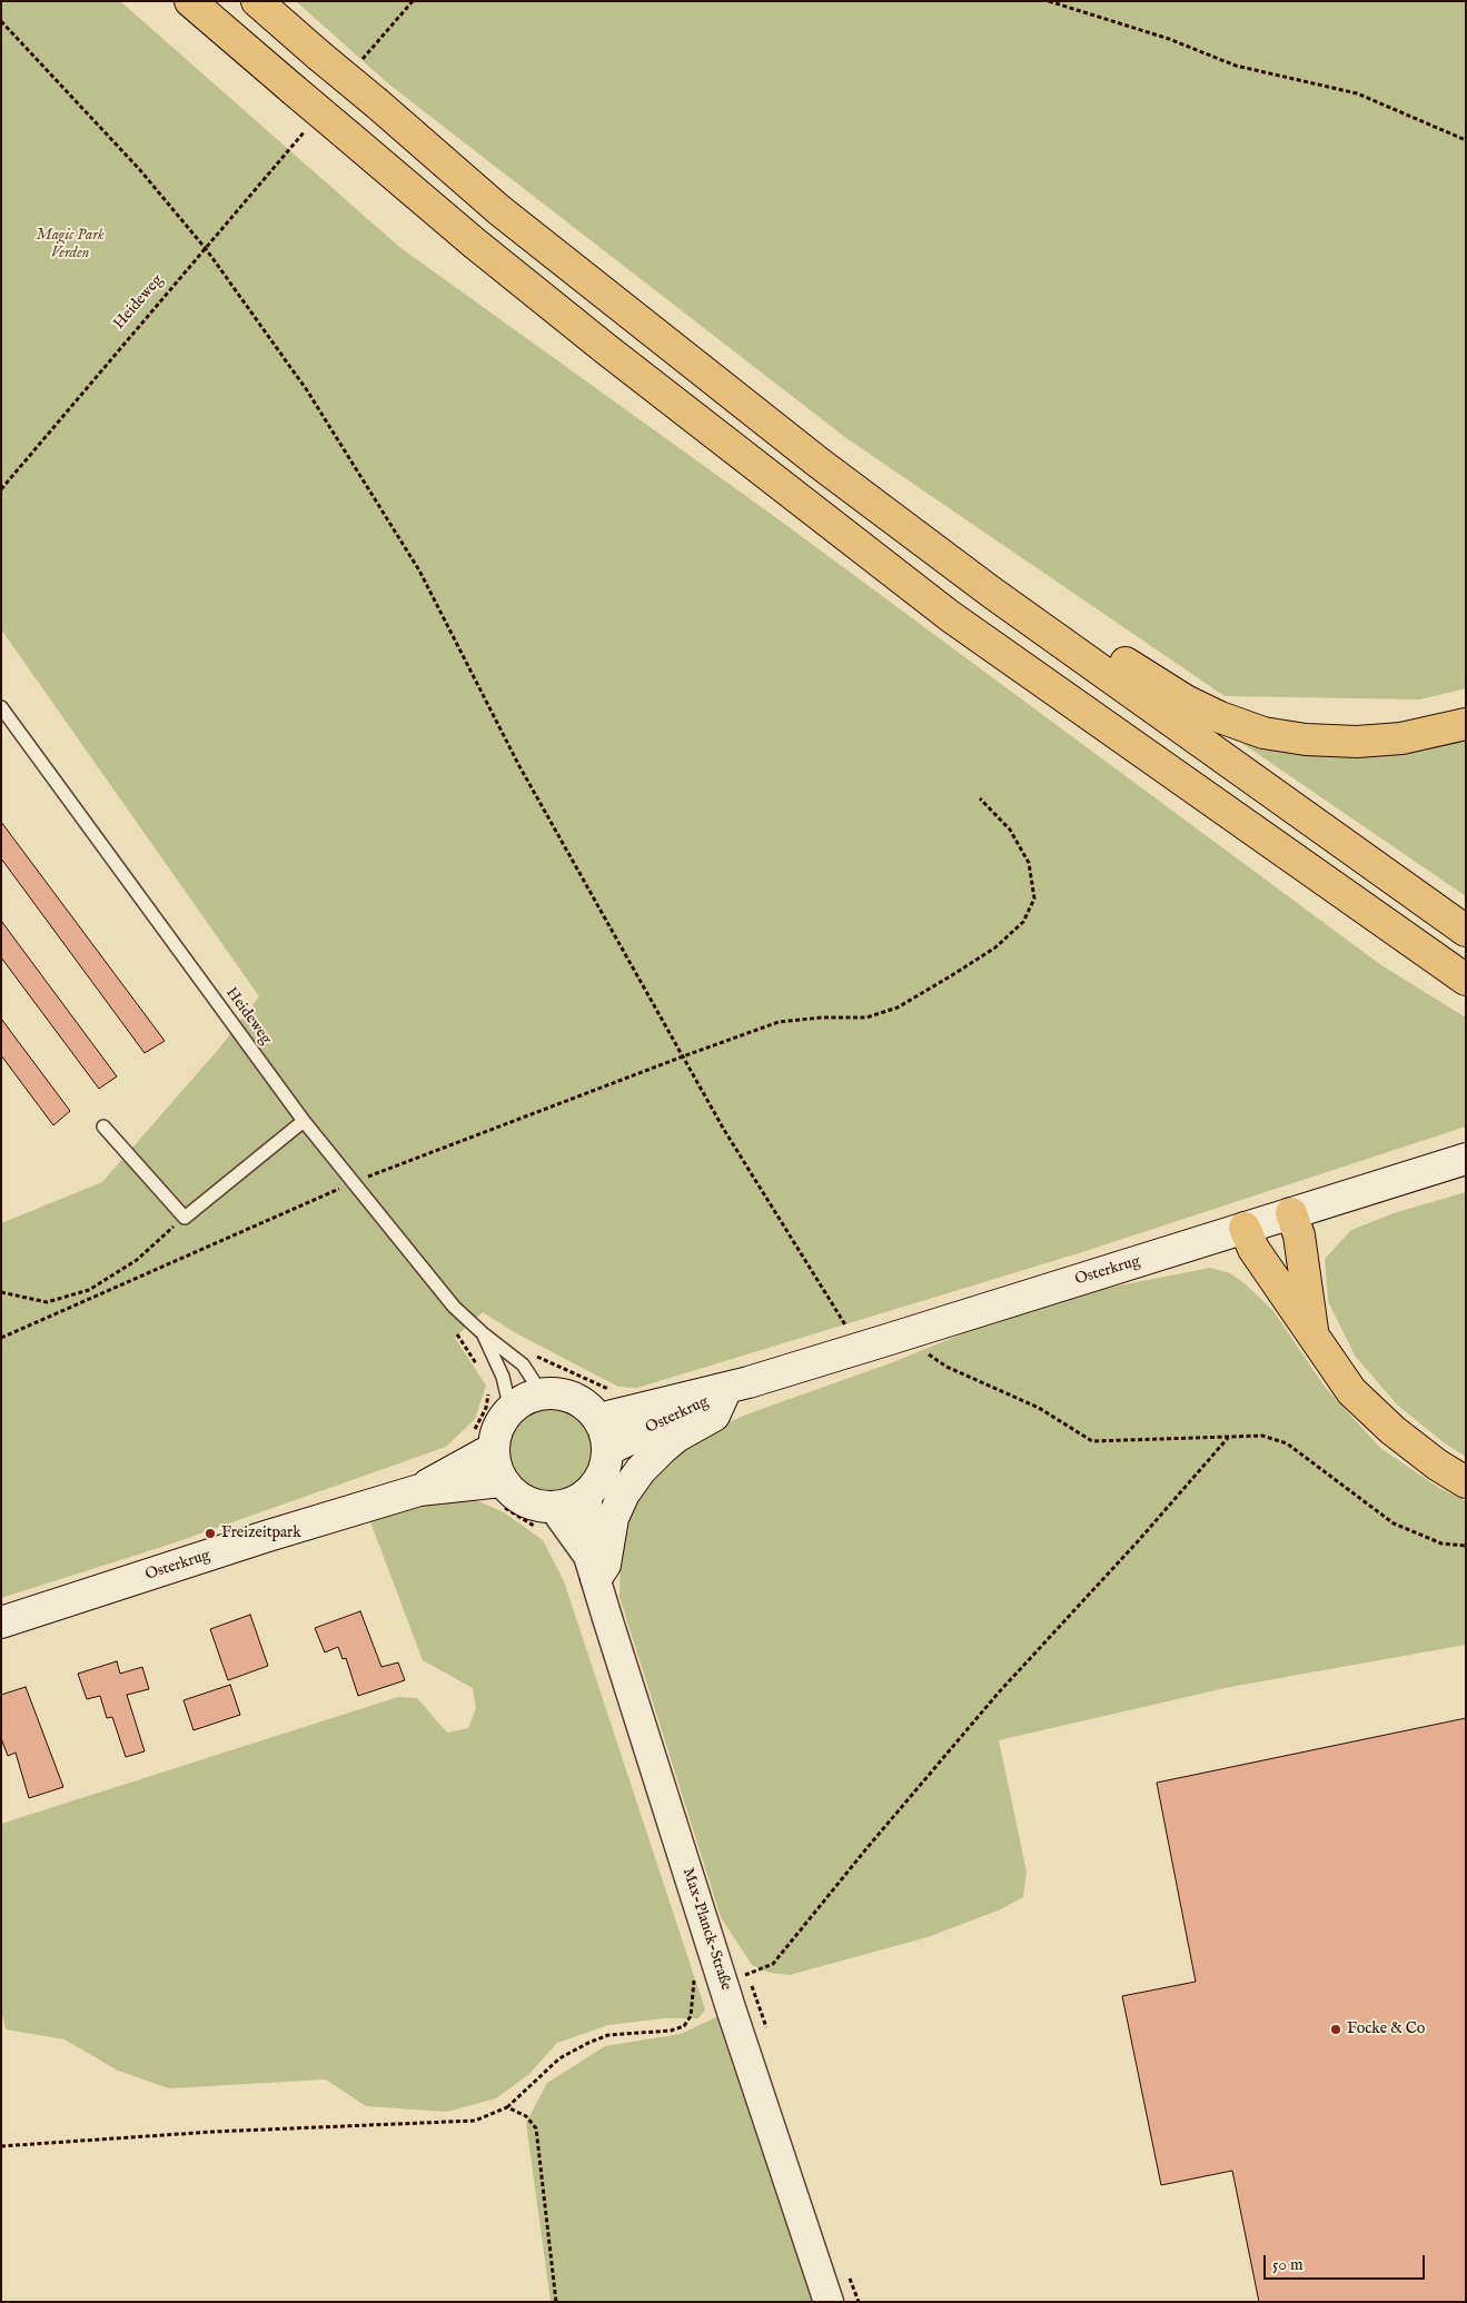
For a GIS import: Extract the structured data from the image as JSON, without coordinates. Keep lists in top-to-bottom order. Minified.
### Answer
{"streets":{"main road":["Osterkrug"],"street":["Max-Planck-Straße"],"lane":["Heideweg"]},"crossings":[["Heideweg","Osterkrug"],["Heideweg","Max-Planck-Straße"],["Osterkrug","Max-Planck-Straße"]],"parks":["Magic Park Verden"],"places":["Freizeitpark","Focke & Co"],"scale_bar":"50 m"}
